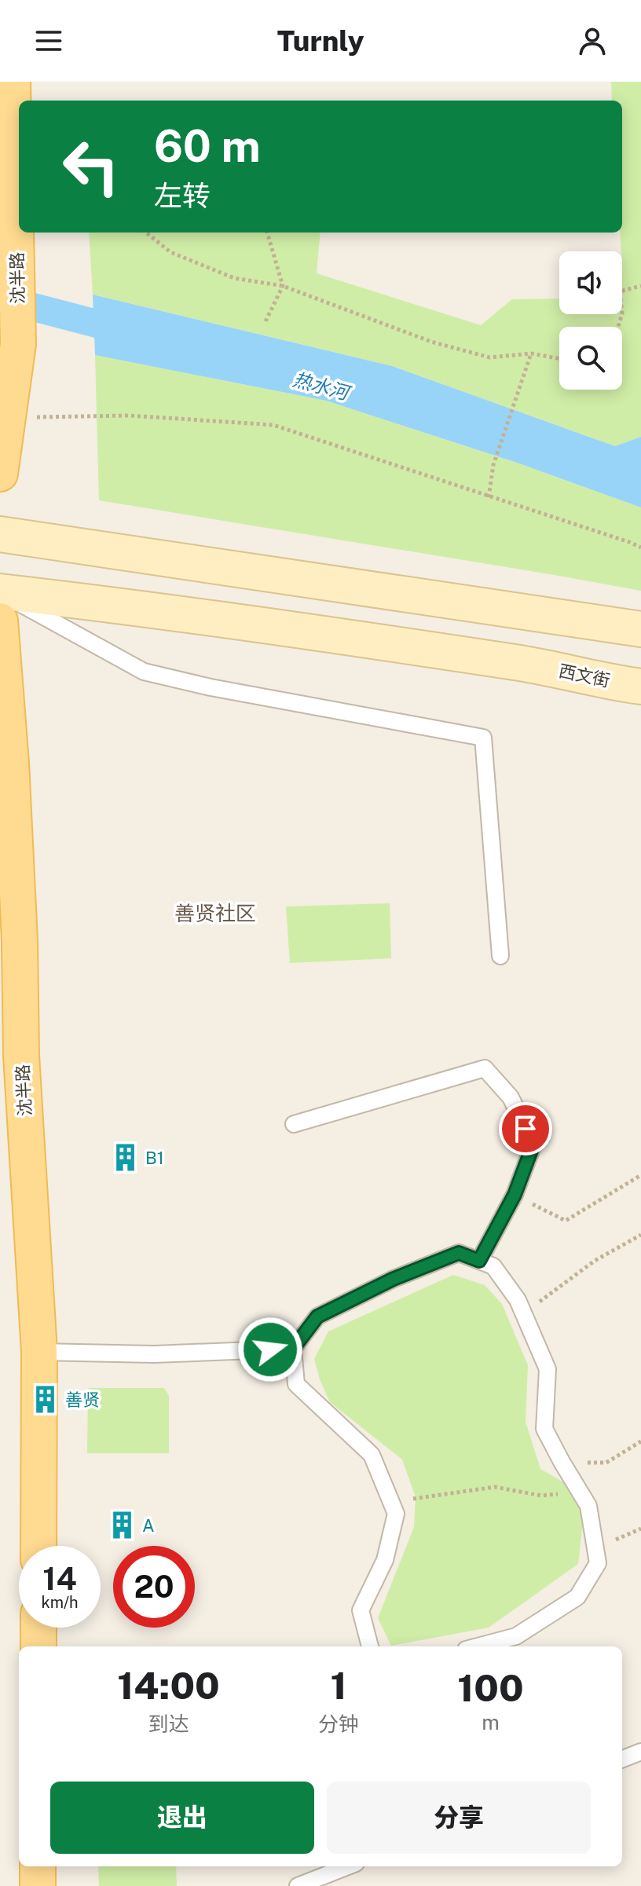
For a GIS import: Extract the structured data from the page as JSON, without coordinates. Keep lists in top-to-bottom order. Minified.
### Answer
{"streets":{"main road":["沈半路","西文街"]},"districts":["善贤社区"],"water":["热水河"],"places":{"building":["B1","善贤","A"]},"page":{"header":"Turnly","turn":["60 m","左转"],"speed":"14 km/h","limit":"20","eta":["14:00","到达","1","分钟","100","m"],"buttons":["退出","分享"]}}
